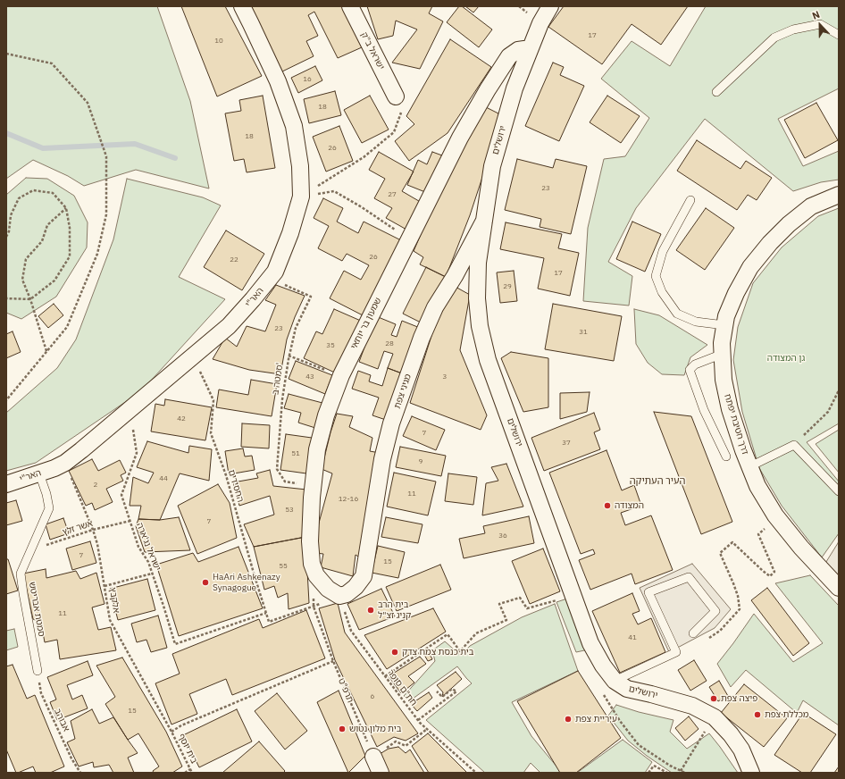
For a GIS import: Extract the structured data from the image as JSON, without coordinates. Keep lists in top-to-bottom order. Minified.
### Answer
{"streets":{"street":["ישראל ב\"ק","ירושלים","האר\"י","שמעון בר יוחאי","מגיני צפת","דרך חטיבת יפתח"],"lane":["סמטת אבריטש"],"path":["סמטה ב'","החסידים","אשר זלץ","ישראל נג'ארה","אלקבץ","חת\"ם סופר","תרפ\"ט","אבוהב","בית יוסף"]},"crossings":[["ירושלים","שמעון בר יוחאי"],["ירושלים","מגיני צפת"],["האר\"י","סמטה ב'"],["האר\"י","החסידים"],["האר\"י","ישראל נג'ארה"],["האר\"י","אלקבץ"],["האר\"י","סמטת אבריטש"],["שמעון בר יוחאי","סמטה ב'"],["שמעון בר יוחאי","מגיני צפת"],["שמעון בר יוחאי","חת\"ם סופר"],["מגיני צפת","חת\"ם סופר"],["החסידים","ישראל נג'ארה"],["החסידים","תרפ\"ט"],["אשר זלץ","ישראל נג'ארה"],["אשר זלץ","אלקבץ"],["אשר זלץ","סמטת אבריטש"],["אלקבץ","בית יוסף"],["סמטת אבריטש","אבוהב"]],"districts":["העיר העתיקה"],"parks":["גן המצודה"],"places":["המצודה","HaAri Ashkenazy Synagogue","בית הרב קניג זצ\"ל","בית כנסת צמח צדק","פיצה צפת","מכללת צפת","עיריית צפת","בית מלון נטוש"],"house_numbers":["17","10","16","18","18","26","23","27","26","22","17","29","23","31","28","35","43","3","42","7","37","51","9","44","2","11","12-16","53","7","36","7","15","55","11","41","6","15"],"north":"top"}
